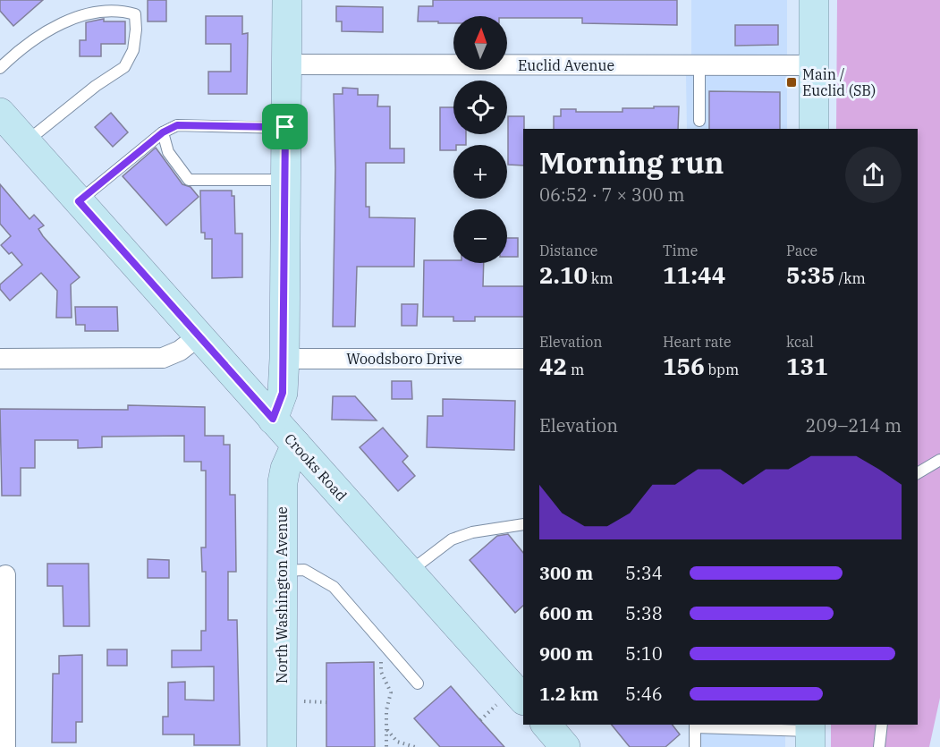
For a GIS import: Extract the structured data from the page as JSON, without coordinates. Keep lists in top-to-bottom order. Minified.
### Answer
{"streets":{"main road":["Crooks Road","North Washington Avenue"],"street":["Euclid Avenue","Woodsboro Drive"]},"crossings":[["Crooks Road","North Washington Avenue"]],"places":{"transit":["Main / Euclid (SB)"]},"north":"top","page":{"map_buttons":["+","−"],"heading":["Morning run","06:52 · 7 × 300 m"],"stats":[["Distance","2.10 km"],["Time","11:44"],["Pace","5:35 /km"],["Elevation","42 m"],["Heart rate","156 bpm"],["kcal","131"]],"chart":["Elevation","209–214 m"],"list":[{"name":"300 m","note":"5:34"},{"name":"600 m","note":"5:38"},{"name":"900 m","note":"5:10"},{"name":"1.2 km","note":"5:46"}]}}
